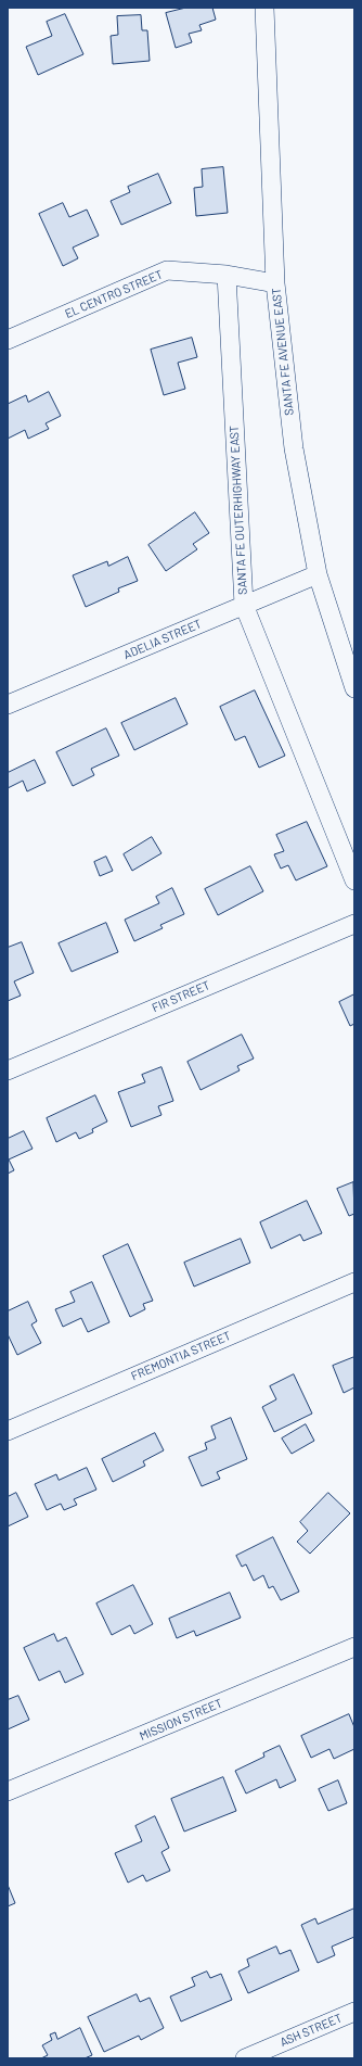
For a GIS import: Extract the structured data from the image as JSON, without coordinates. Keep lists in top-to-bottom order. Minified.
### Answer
{"streets":{"street":["EL CENTRO STREET","SANTA FE AVENUE EAST","SANTA FE OUTERHIGHWAY EAST","ADELIA STREET","FIR STREET","FREMONTIA STREET","MISSION STREET","ASH STREET"]},"crossings":[["EL CENTRO STREET","SANTA FE AVENUE EAST"],["EL CENTRO STREET","SANTA FE OUTERHIGHWAY EAST"],["SANTA FE AVENUE EAST","ADELIA STREET"],["SANTA FE OUTERHIGHWAY EAST","ADELIA STREET"]]}
